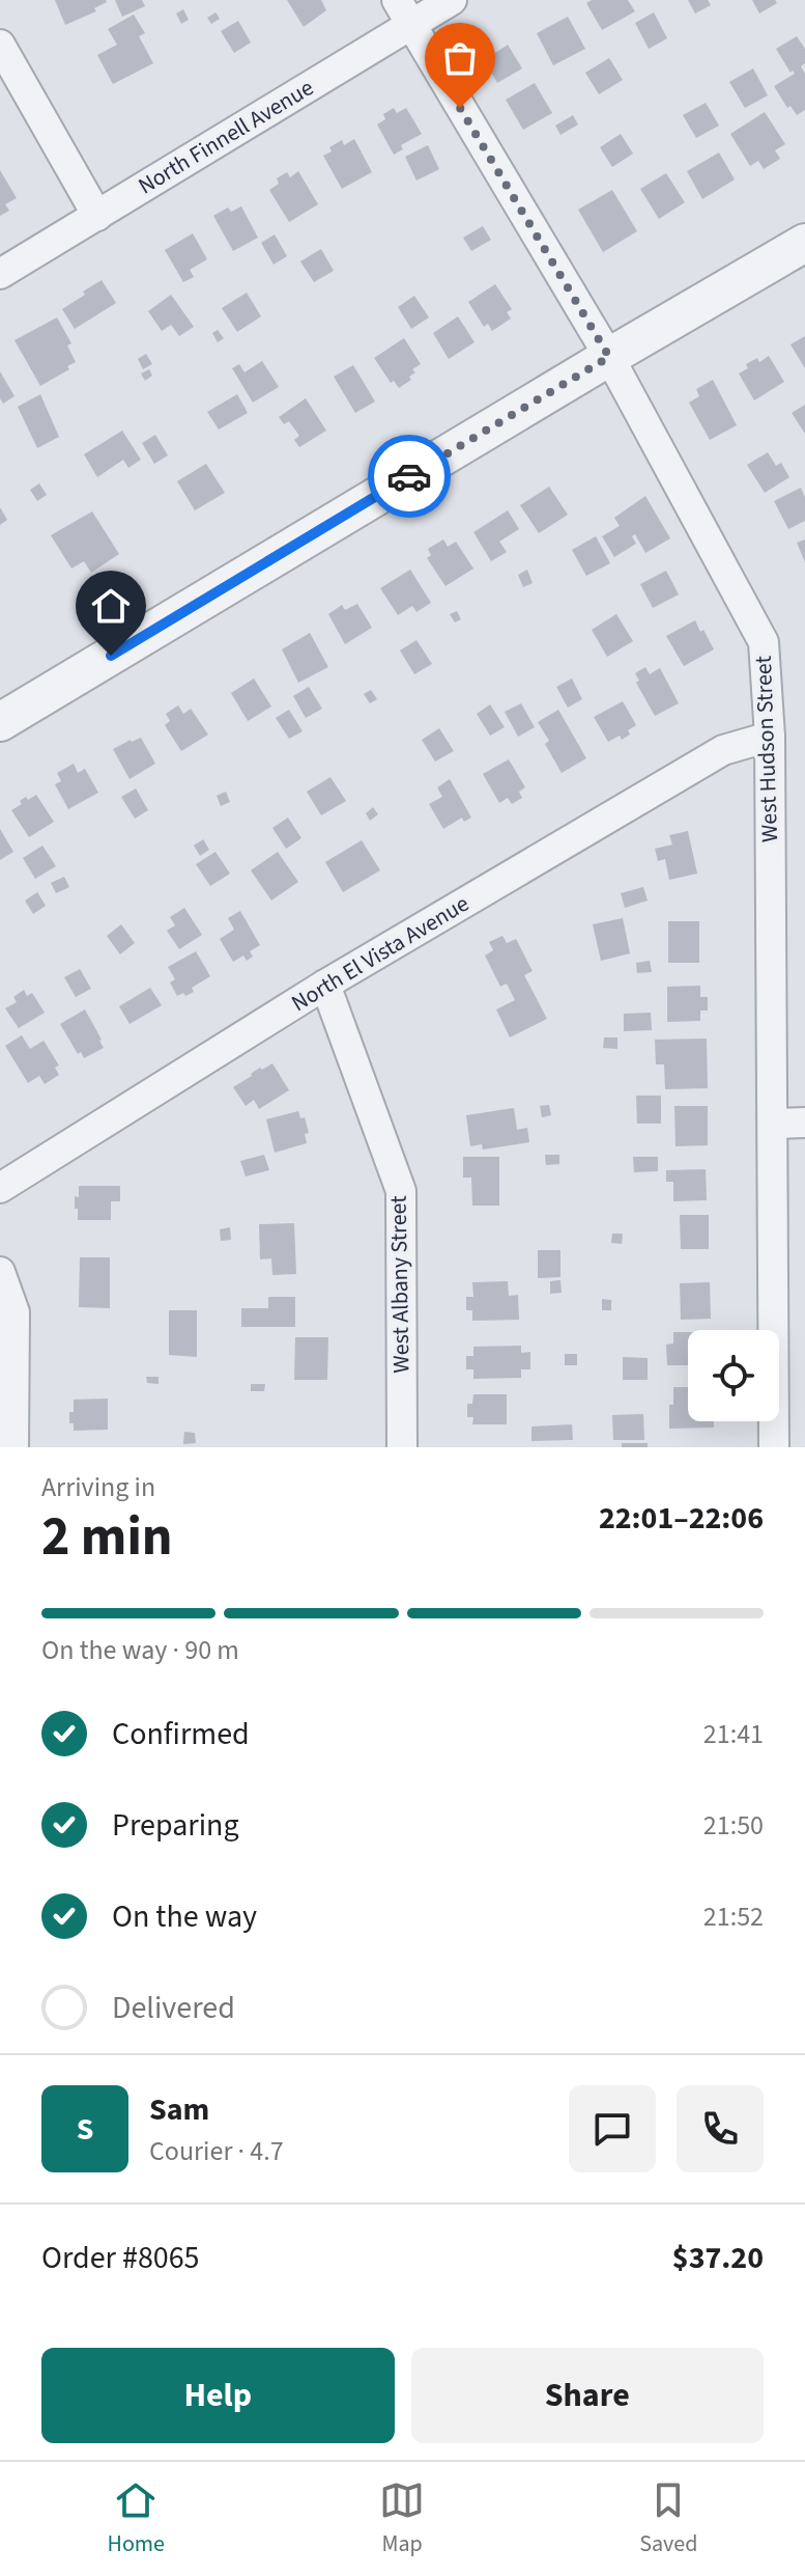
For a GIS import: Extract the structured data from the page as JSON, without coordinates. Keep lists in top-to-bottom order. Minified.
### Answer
{"streets":{"street":["North Finnell Avenue","West Hudson Street","North El Vista Avenue","West Albany Street"]},"crossings":[["North Finnell Avenue","West Hudson Street"],["West Hudson Street","North El Vista Avenue"],["North El Vista Avenue","West Albany Street"]],"page":{"heading":["2 min","Arriving in","22:01–22:06"],"panel":["Sam","Courier · 4.7","Order #8065","$37.20"],"bar":"On the way · 90 m","list":[["Confirmed","21:41"],["Preparing","21:50"],["On the way","21:52"],"Delivered"],"round":"S","buttons":["Help","Share"],"tabs":["Home","Map","Saved"]}}
